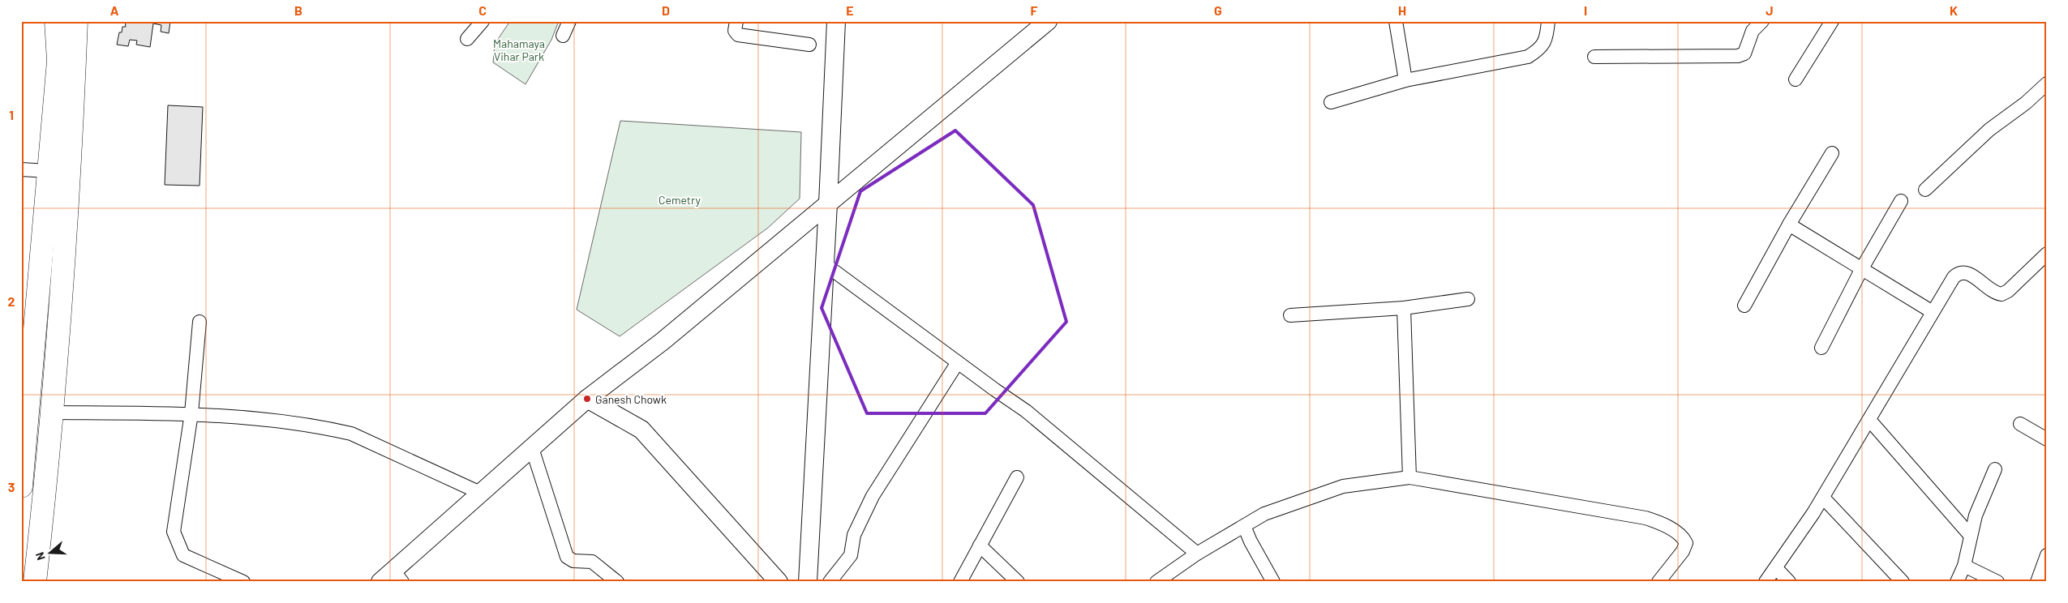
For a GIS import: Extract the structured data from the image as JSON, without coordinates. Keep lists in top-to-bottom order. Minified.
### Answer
{"parks":["Mahamaya Vihar Park","Cemetry"],"places":["Ganesh Chowk"],"north":"left","grid":{"columns":["A","B","C","D","E","F","G","H","I","J","K"],"rows":["1","2","3"]}}
